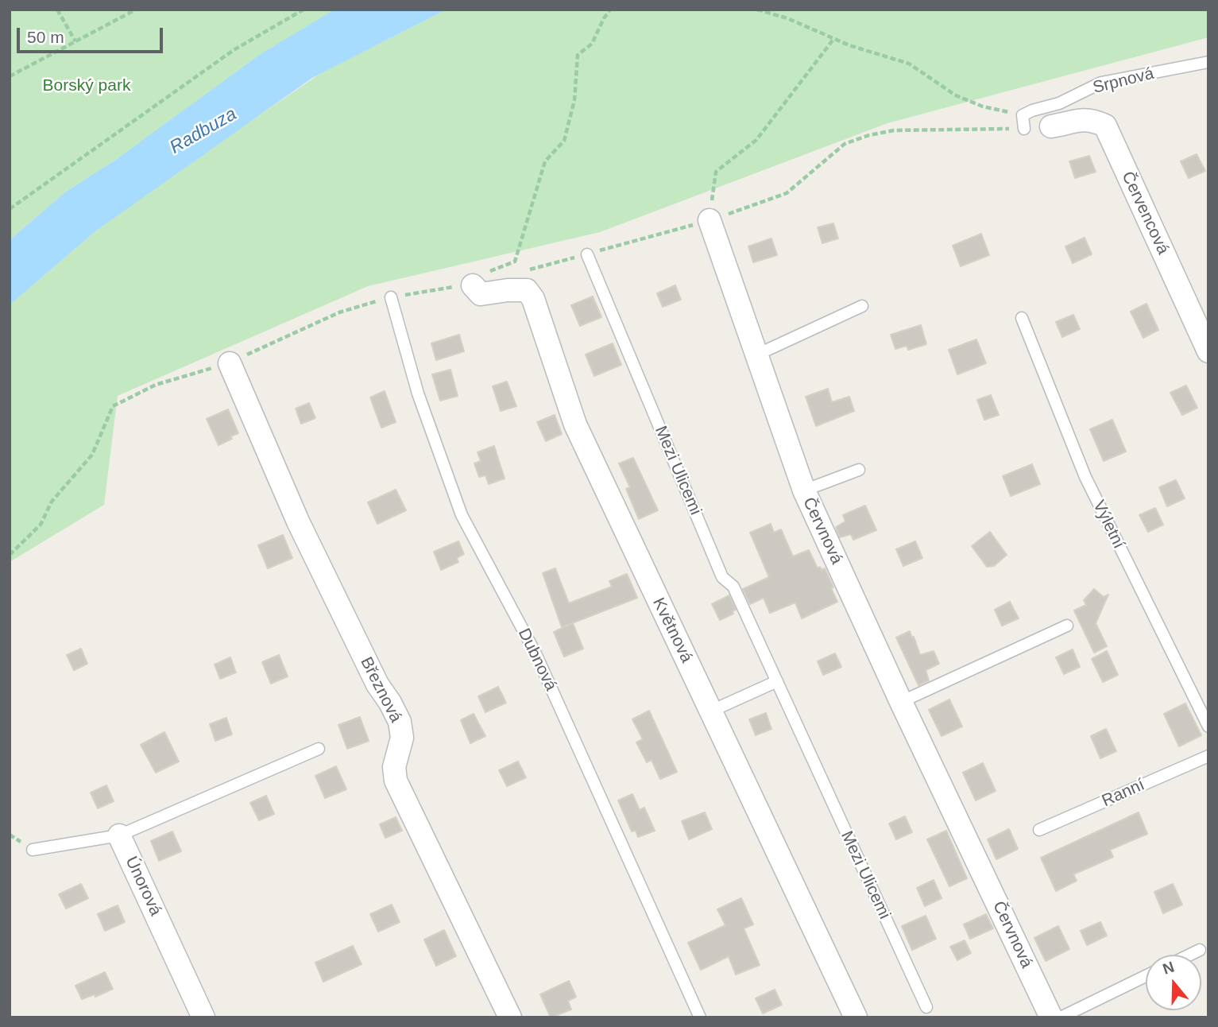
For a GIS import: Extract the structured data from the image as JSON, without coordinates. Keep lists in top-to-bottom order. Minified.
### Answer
{"streets":{"street":["Červencová","Červnová","Květnová","Březnová","Únorová"],"lane":["Srpnová","Mezi Ulicemi","Výletní","Dubnová","Ranní"]},"water":["Radbuza"],"parks":["Borský park"],"scale_bar":"50 m","north":"top"}
